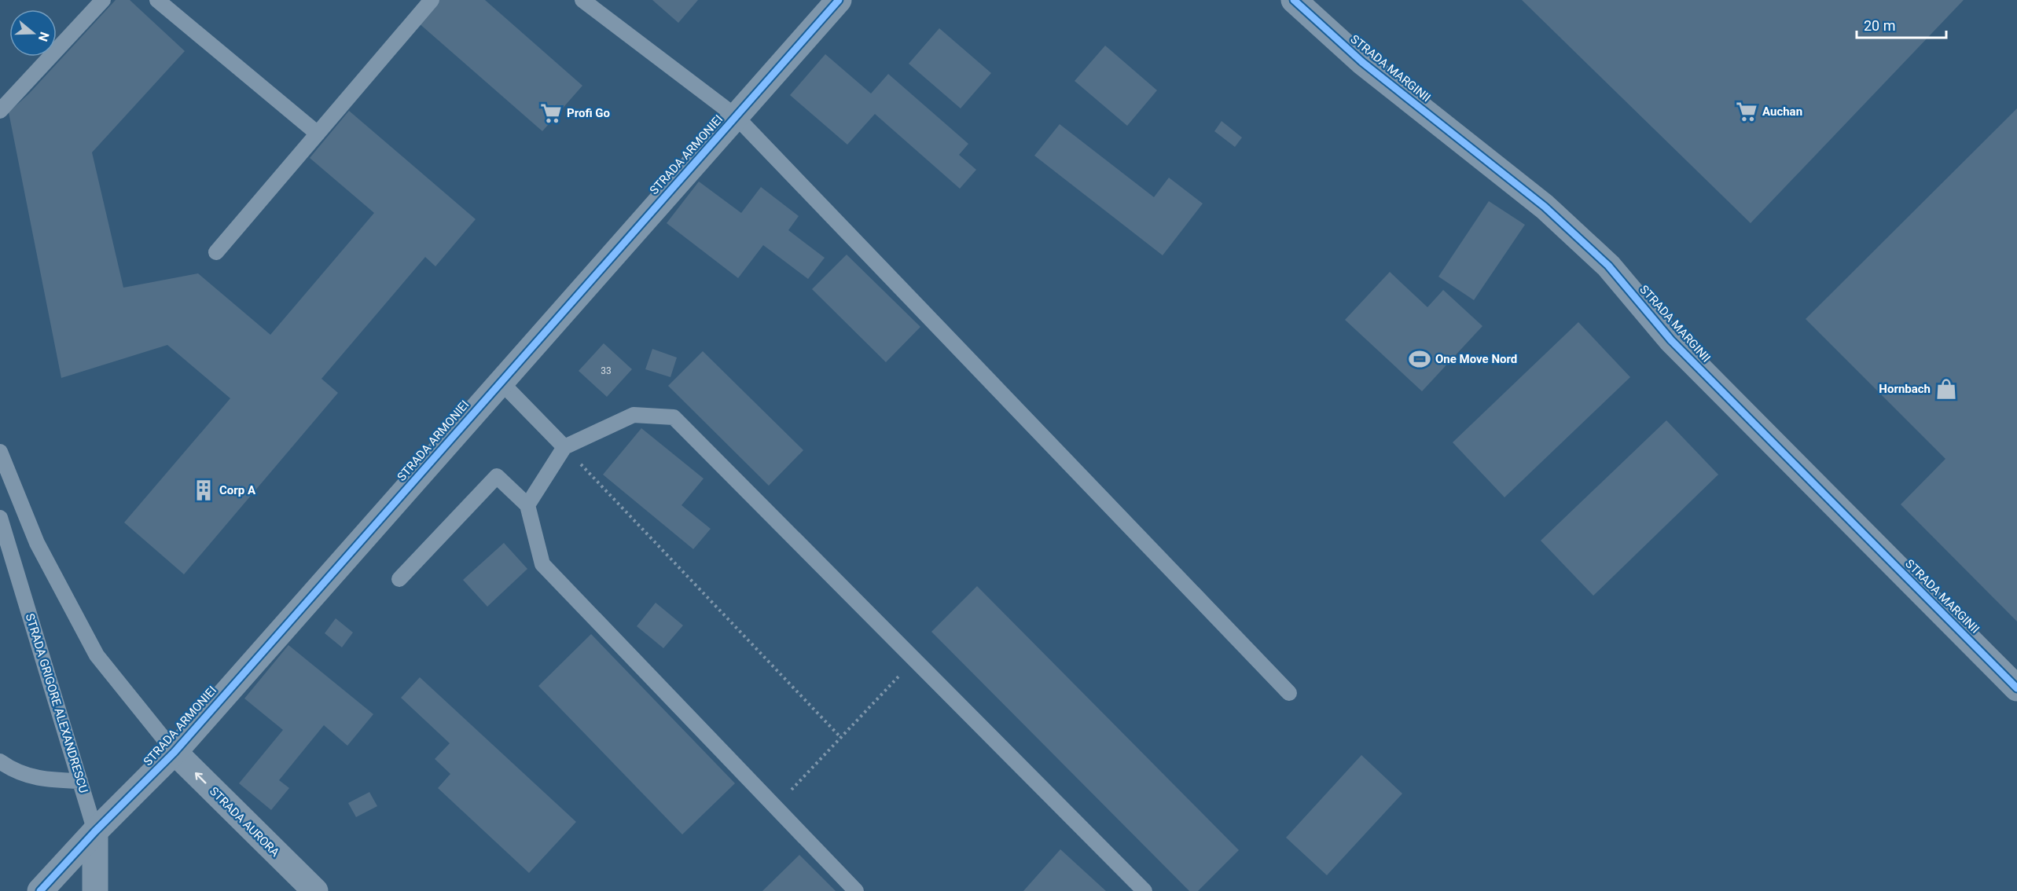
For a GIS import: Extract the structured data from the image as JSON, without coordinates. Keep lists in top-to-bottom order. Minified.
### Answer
{"streets":{"street":["STRADA MARGINII","STRADA ARMONIEI","STRADA GRIGORE ALEXANDRESCU","STRADA AURORA"]},"crossings":[["STRADA ARMONIEI","STRADA GRIGORE ALEXANDRESCU"],["STRADA ARMONIEI","STRADA AURORA"]],"one_way":["STRADA AURORA"],"places":{"supermarket":["Auchan","Profi Go"],"sports":["One Move Nord"],"shop":["Hornbach"],"building":["Corp A"]},"house_numbers":["33"],"scale_bar":"20 m","north":"right"}
